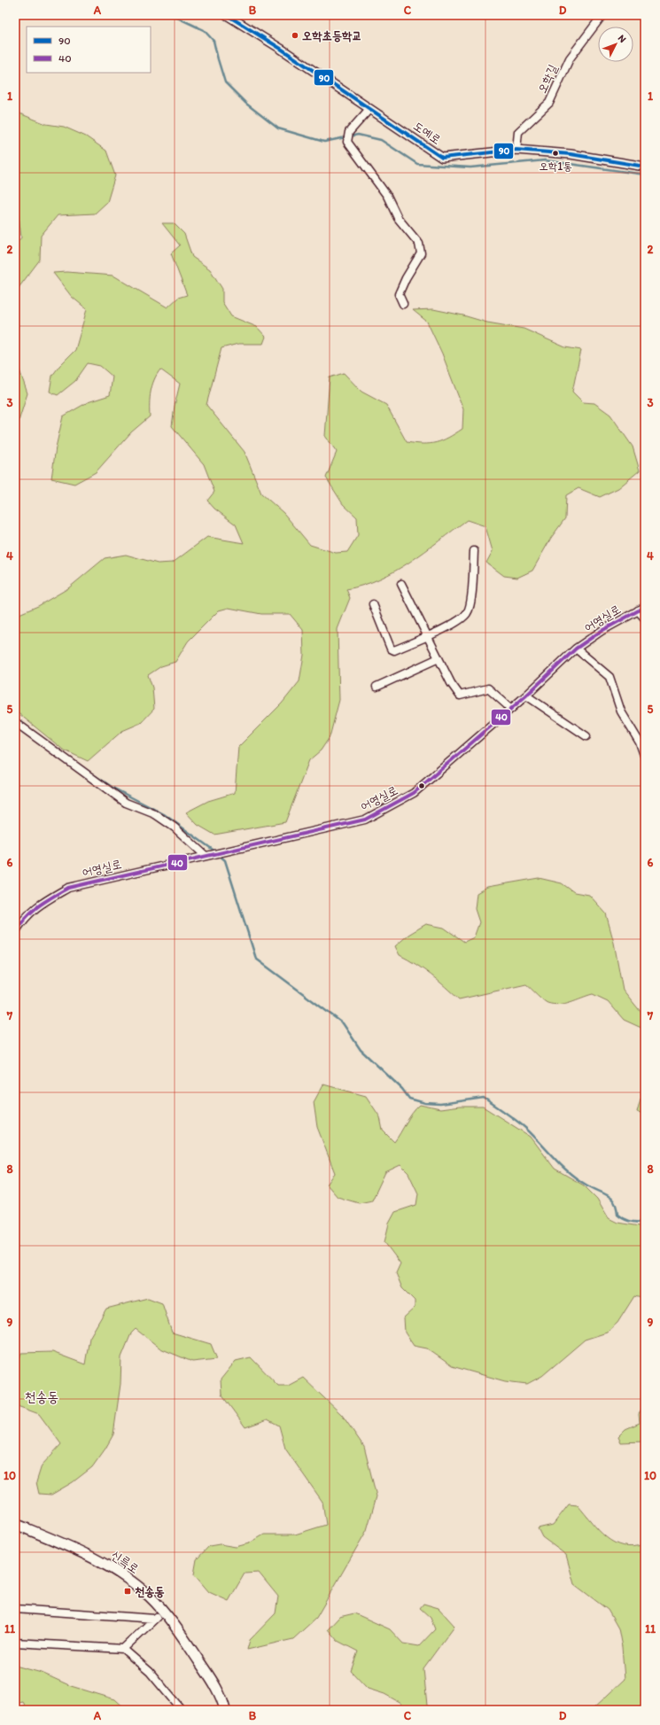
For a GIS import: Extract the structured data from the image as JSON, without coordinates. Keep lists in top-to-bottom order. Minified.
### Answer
{"streets":{"main road":["신륵로"],"street":["오학길","도예로","어영실로"]},"crossings":[["오학길","도예로"]],"districts":["천송동"],"places":{"other":["오학초등학교","오학1통"],"transit":["천송동"]},"lines":["transit line 90","transit line 40"],"legend":["90","40"],"north":"top right","grid":{"columns":["A","B","C","D"],"rows":["1","2","3","4","5","6","7","8","9","10","11"]}}
